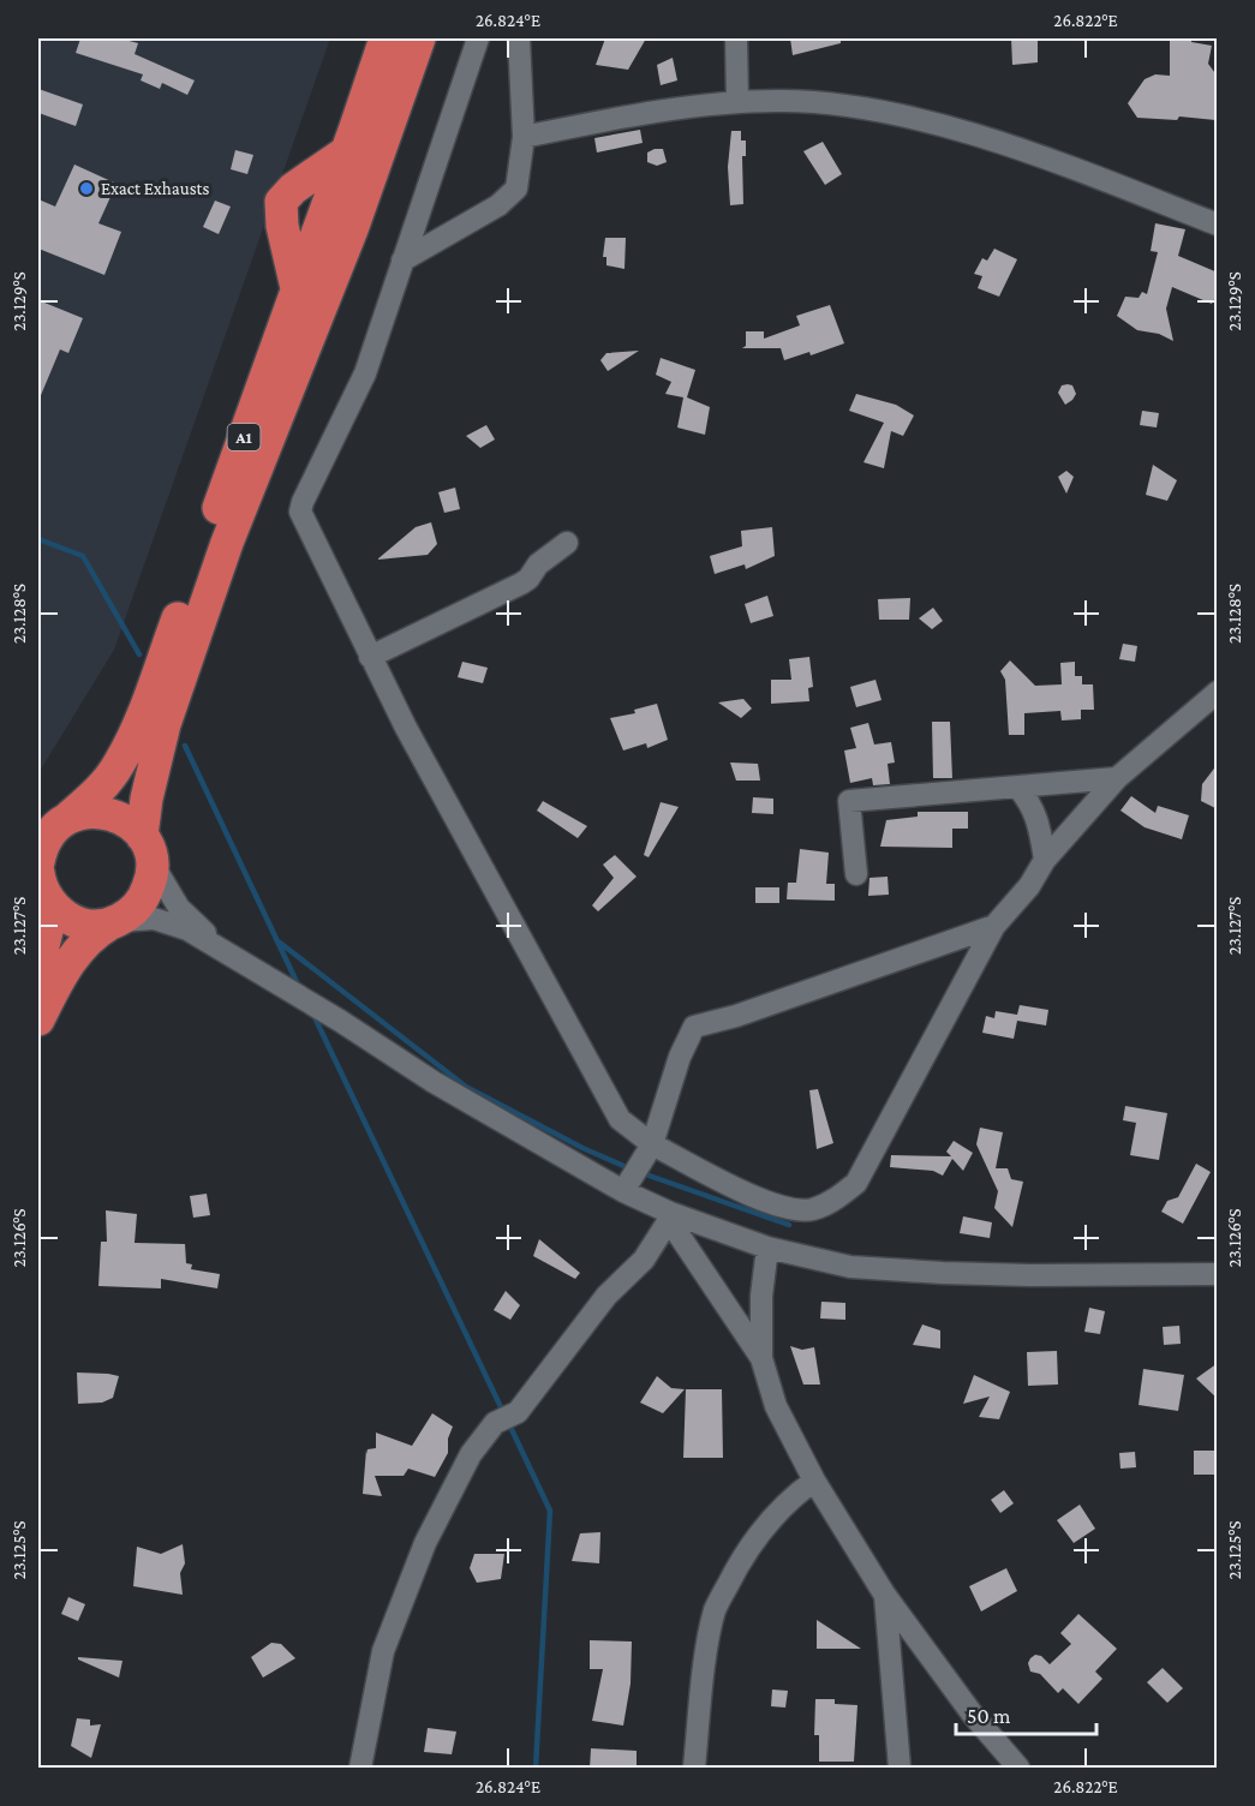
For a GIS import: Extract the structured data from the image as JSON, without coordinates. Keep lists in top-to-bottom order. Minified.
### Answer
{"streets":{"highway":["A1"]},"places":["Exact Exhausts"],"scale_bar":"50 m","coordinates":["26.824°E","26.822°E","23.129°S","23.128°S","23.127°S","23.126°S","23.125°S"]}
